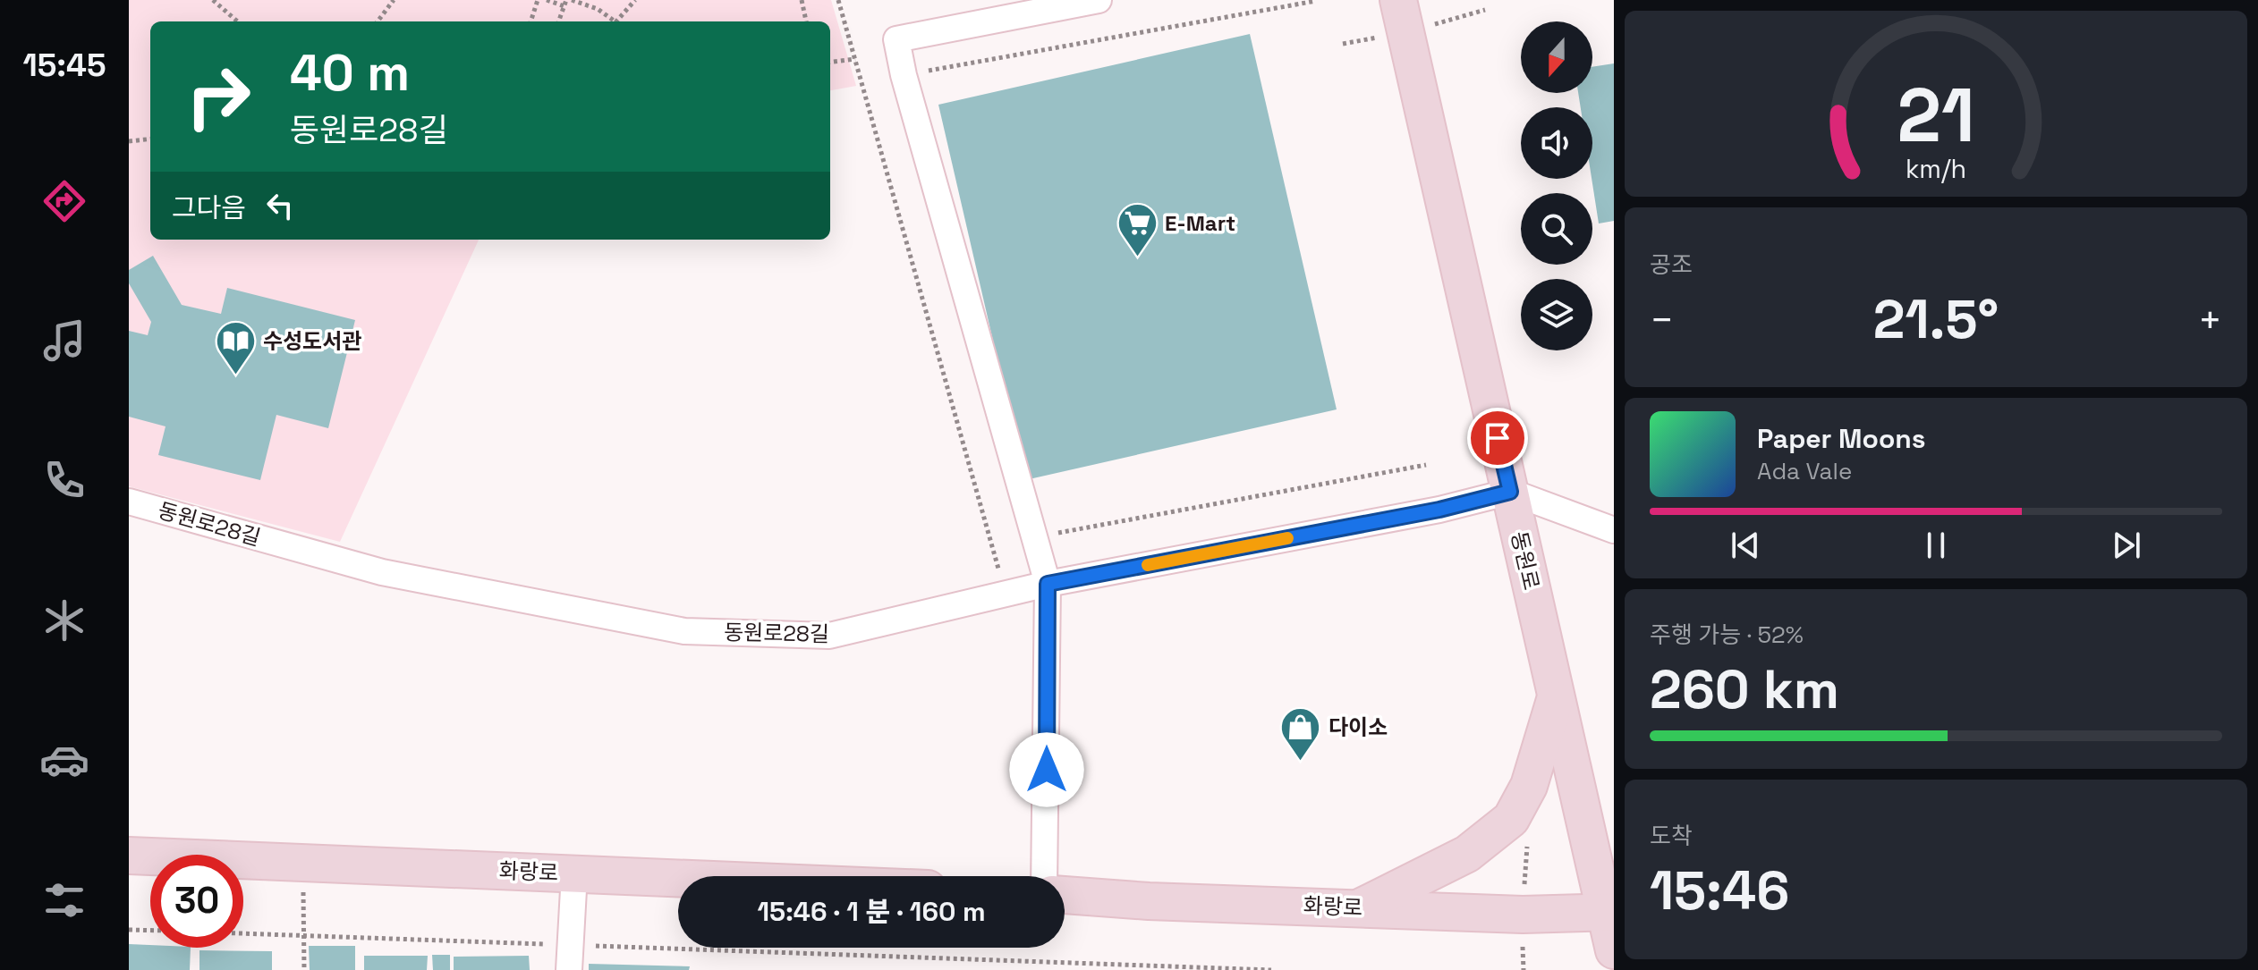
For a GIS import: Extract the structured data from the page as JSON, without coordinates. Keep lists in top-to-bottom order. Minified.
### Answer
{"streets":{"main road":["동원로","화랑로"],"street":["동원로28길"]},"crossings":[["동원로28길","동원로"],["동원로","화랑로"]],"places":{"supermarket":["E-Mart"],"library":["수성도서관"],"shop":["다이소"]},"north":"bottom","page":{"tabs":"15:45","turn":["40 m","동원로28길"],"then":"그다음","tile":["공조",["주행 가능 · 52%","260 km"],["도착","15:46"]],"heat":["−","21.5°","+"],"song":["Paper Moons","Ada Vale"],"limit":"30","trip":"15:46 · 1 분 · 160 m","gauge":["21","km/h"]}}
